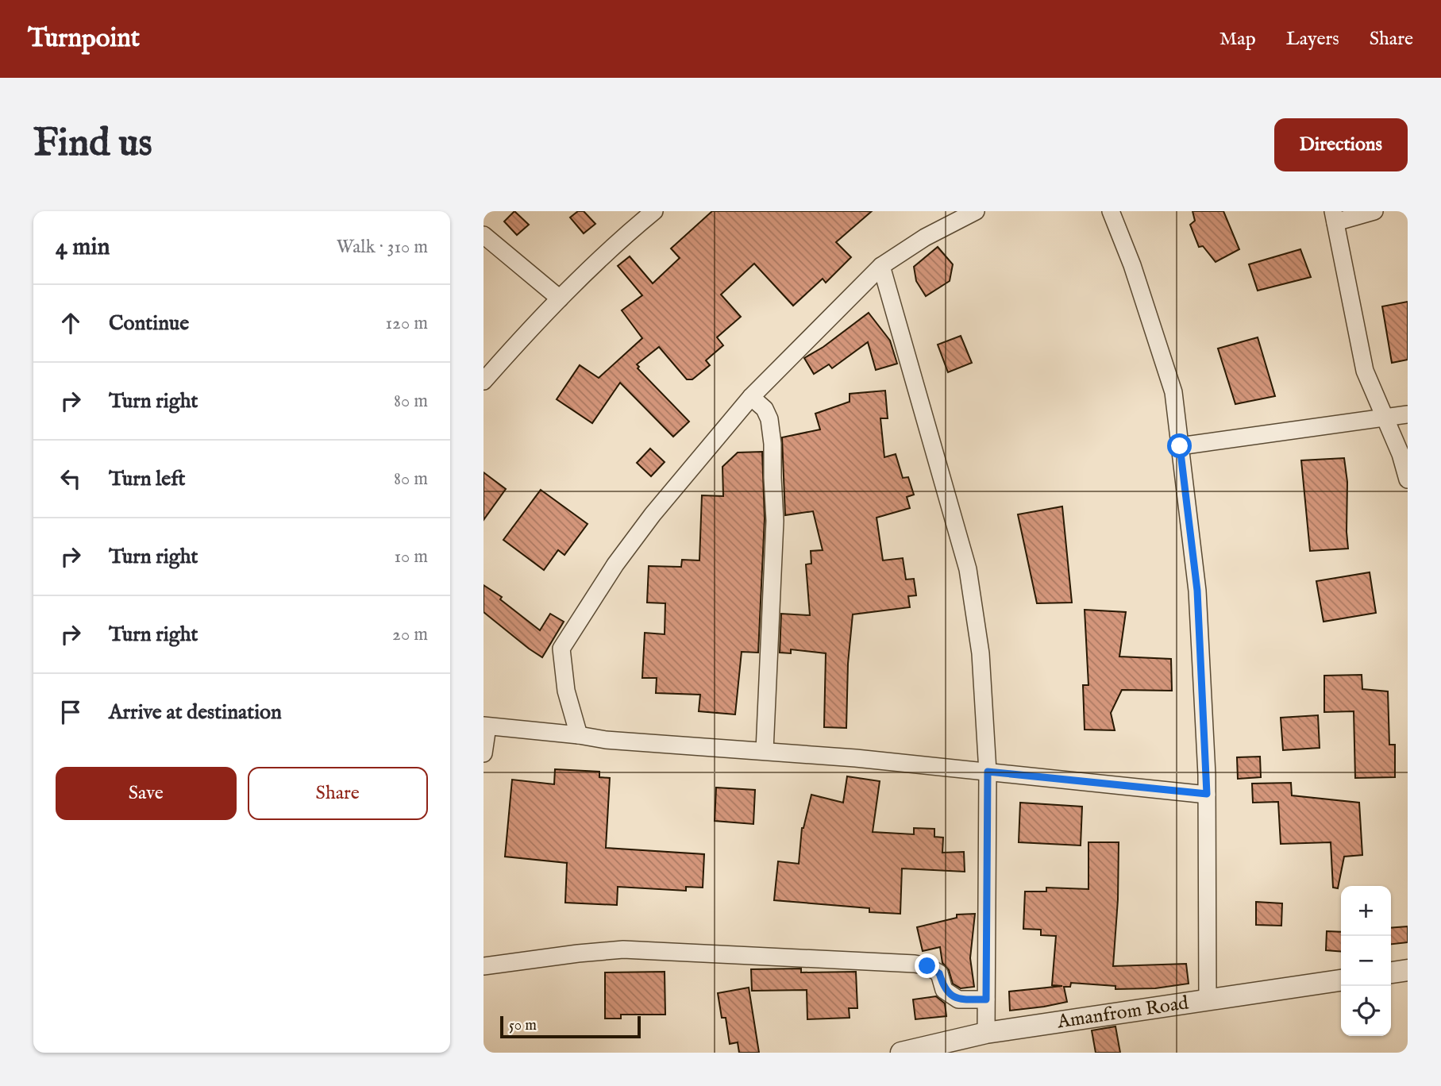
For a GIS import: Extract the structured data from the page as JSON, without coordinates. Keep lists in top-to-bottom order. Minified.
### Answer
{"streets":{"street":["Amanfrom Road"]},"scale_bar":"50 m","page":{"header":"Turnpoint","nav":["Map","Layers","Share"],"buttons":["Directions",["Save","Share"]],"title":"Find us","heading":["4 min","Walk · 310 m"],"list":[["Continue","120 m"],["Turn right","80 m"],["Turn left","80 m"],["Turn right","10 m"],["Turn right","20 m"],"Arrive at destination"],"map_buttons":["+","−"],"scale":"50 m"}}
